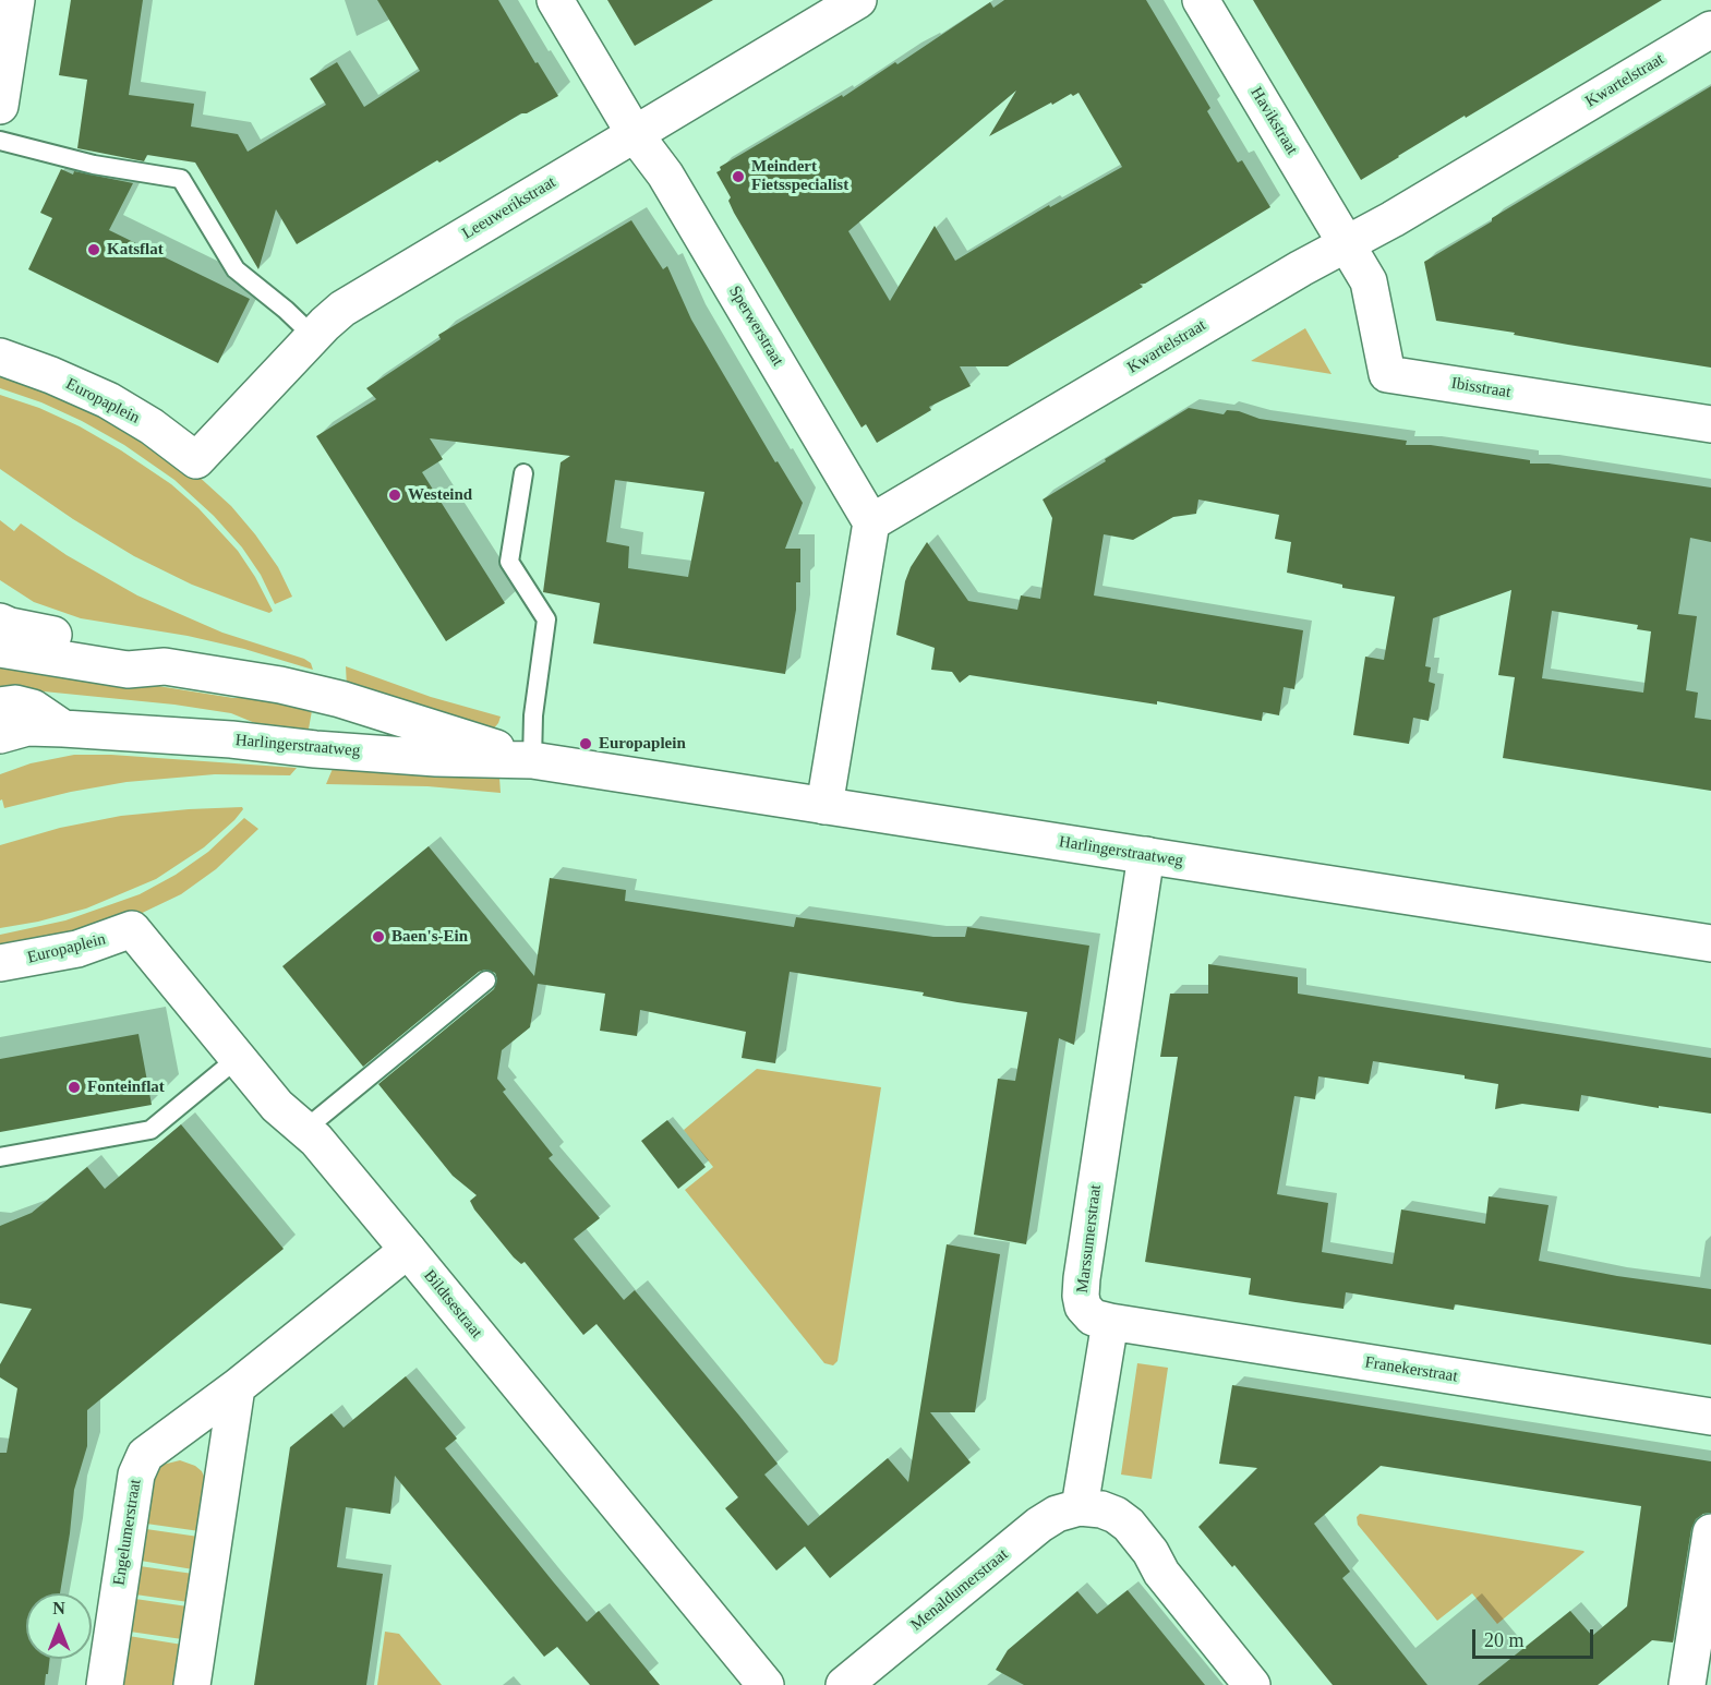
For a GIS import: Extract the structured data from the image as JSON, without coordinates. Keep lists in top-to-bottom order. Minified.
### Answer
{"streets":{"street":["Kwartelstraat","Havikstraat","Leeuwerikstraat","Sperwerstraat","Ibisstraat","Europaplein","Harlingerstraatweg","Marssumerstraat","Bildtsestraat","Franekerstraat","Engelumerstraat","Menaldumerstraat"]},"crossings":[["Kwartelstraat","Havikstraat"],["Kwartelstraat","Sperwerstraat"],["Kwartelstraat","Ibisstraat"],["Havikstraat","Ibisstraat"],["Leeuwerikstraat","Sperwerstraat"],["Leeuwerikstraat","Europaplein"],["Europaplein","Bildtsestraat"],["Harlingerstraatweg","Marssumerstraat"],["Marssumerstraat","Franekerstraat"],["Bildtsestraat","Engelumerstraat"]],"places":["Meindert Fietsspecialist","Katsflat","Westeind","Europaplein","Baen's-Ein","Fonteinflat"],"scale_bar":"20 m","north":"top"}
